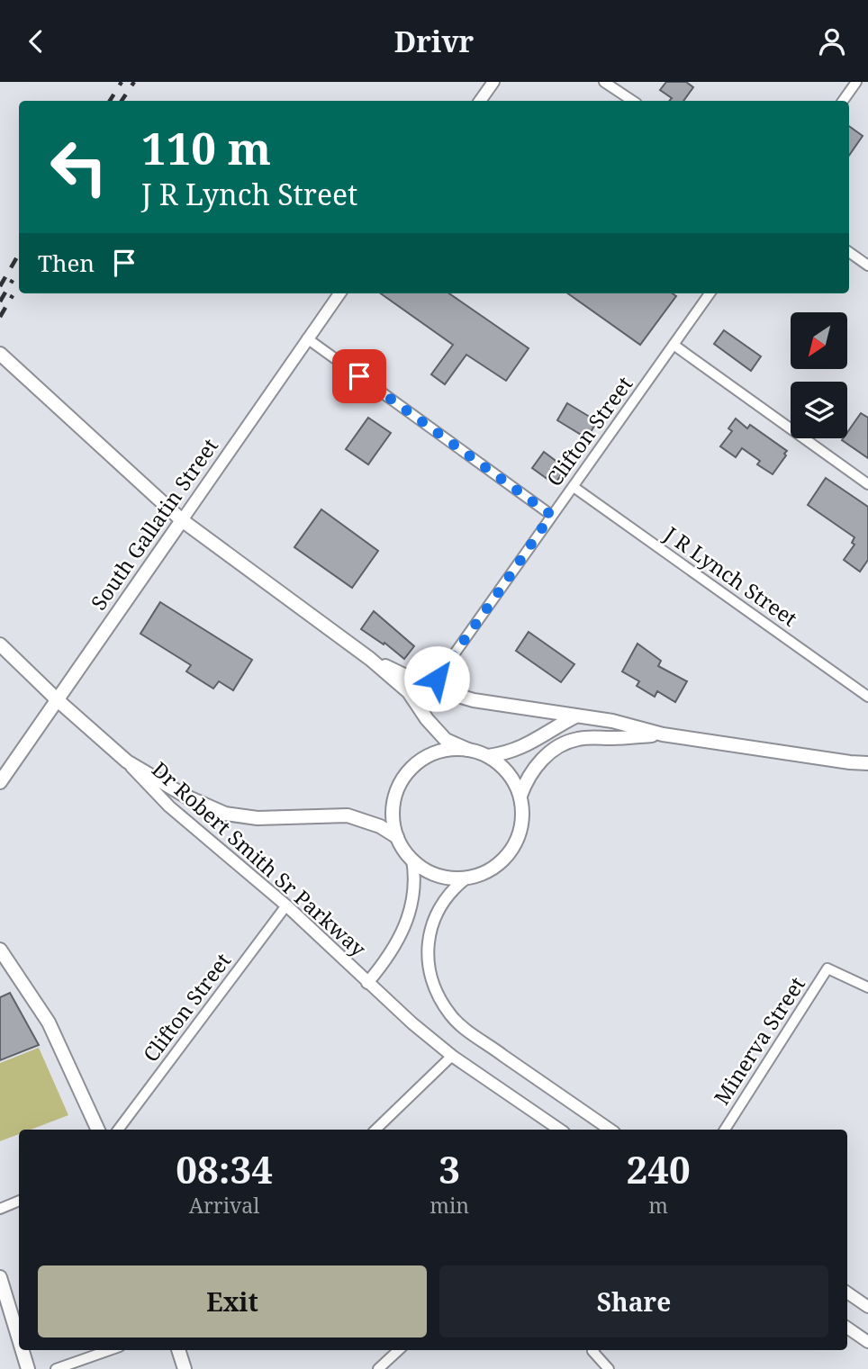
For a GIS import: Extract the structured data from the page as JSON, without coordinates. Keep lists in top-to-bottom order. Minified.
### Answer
{"streets":{"main road":["South Gallatin Street"],"street":["Clifton Street","J R Lynch Street","Dr Robert Smith Sr Parkway","Minerva Street"]},"crossings":[["Clifton Street","J R Lynch Street"],["Clifton Street","Dr Robert Smith Sr Parkway"]],"north":"bottom left","page":{"header":"Drivr","turn":["110 m","J R Lynch Street"],"then":"Then","eta":["08:34","Arrival","3","min","240","m"],"buttons":["Exit","Share"]}}
